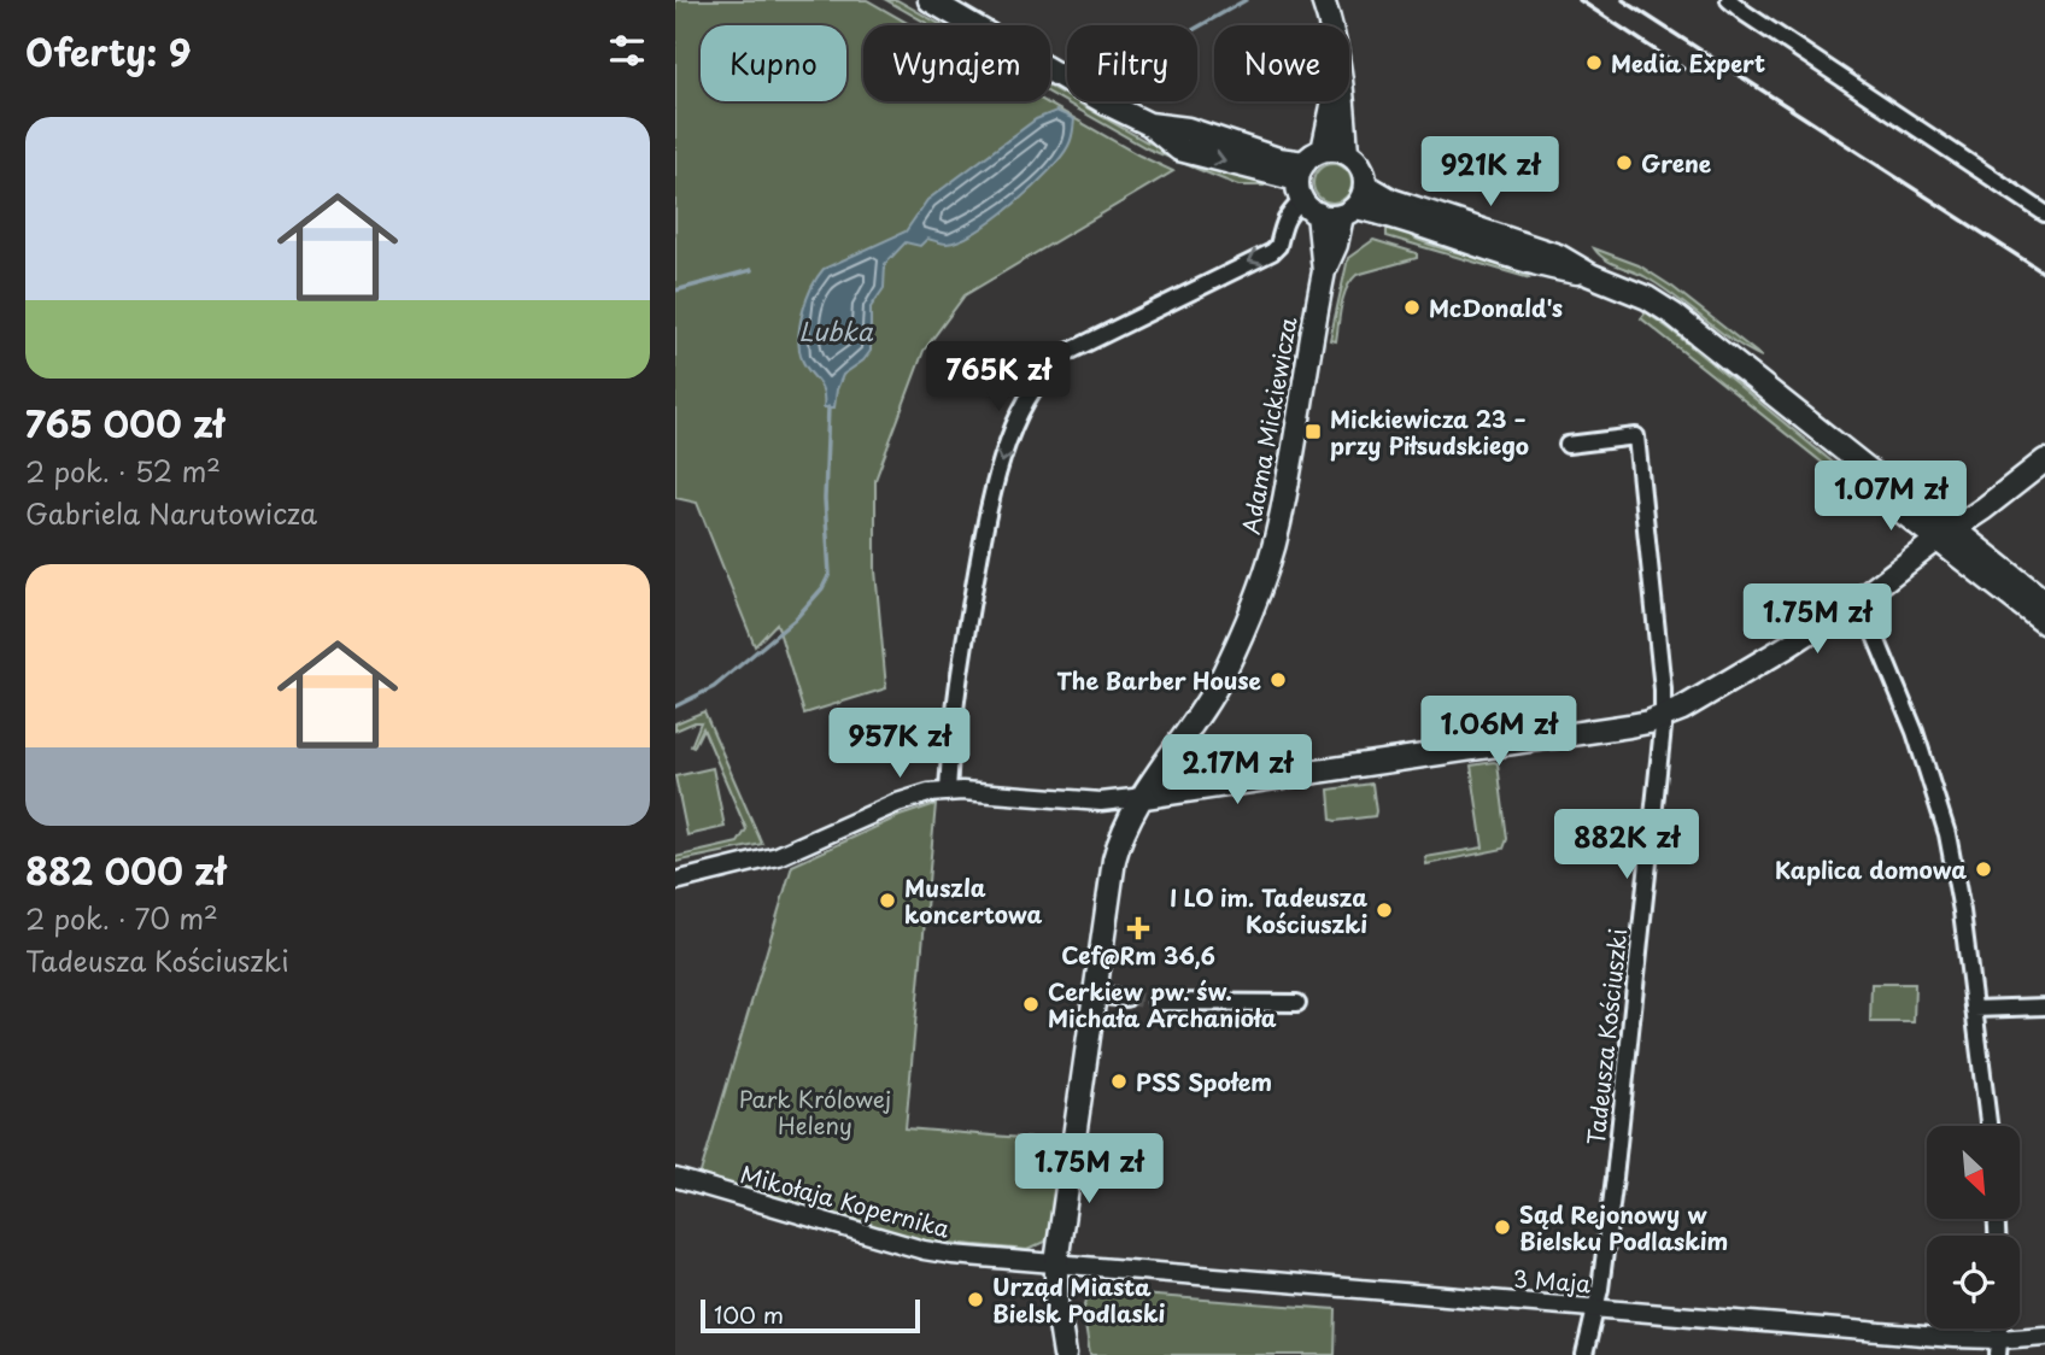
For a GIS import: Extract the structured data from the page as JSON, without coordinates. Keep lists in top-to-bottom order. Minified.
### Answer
{"streets":{"main road":["Adama Mickiewicza"],"street":["Tadeusza Kościuszki","Mikołaja Kopernika","3 Maja"]},"crossings":[["Adama Mickiewicza","Mikołaja Kopernika"],["Adama Mickiewicza","3 Maja"],["Tadeusza Kościuszki","3 Maja"],["Mikołaja Kopernika","3 Maja"]],"water":["Lubka"],"parks":["Park Królowej Heleny"],"places":{"other":["Media Expert","Grene","McDonald's","The Barber House","Kaplica domowa","Muszla koncertowa","I LO im. Tadeusza Kościuszki","Cerkiew pw. św. Michała Archanioła","PSS Społem","Sąd Rejonowy w Bielsku Podlaskim","Urząd Miasta Bielsk Podlaski"],"transit":["Mickiewicza 23 – przy Piłsudskiego"],"health":["Cef@Rm 36,6"]},"scale_bar":"100 m","north":"bottom right","page":{"heading":"Oferty: 9","chip":["Kupno","Wynajem","Filtry","Nowe"],"list":[{"name":"765 000 zł","note":"2 pok. · 52 m² · Gabriela Narutowicza"},{"name":"882 000 zł","note":"2 pok. · 70 m² · Tadeusza Kościuszki"}],"price":["921K zł","765K zł","1.07M zł","1.75M zł","1.06M zł","957K zł","2.17M zł","882K zł","1.75M zł"],"scale":"100 m"}}
